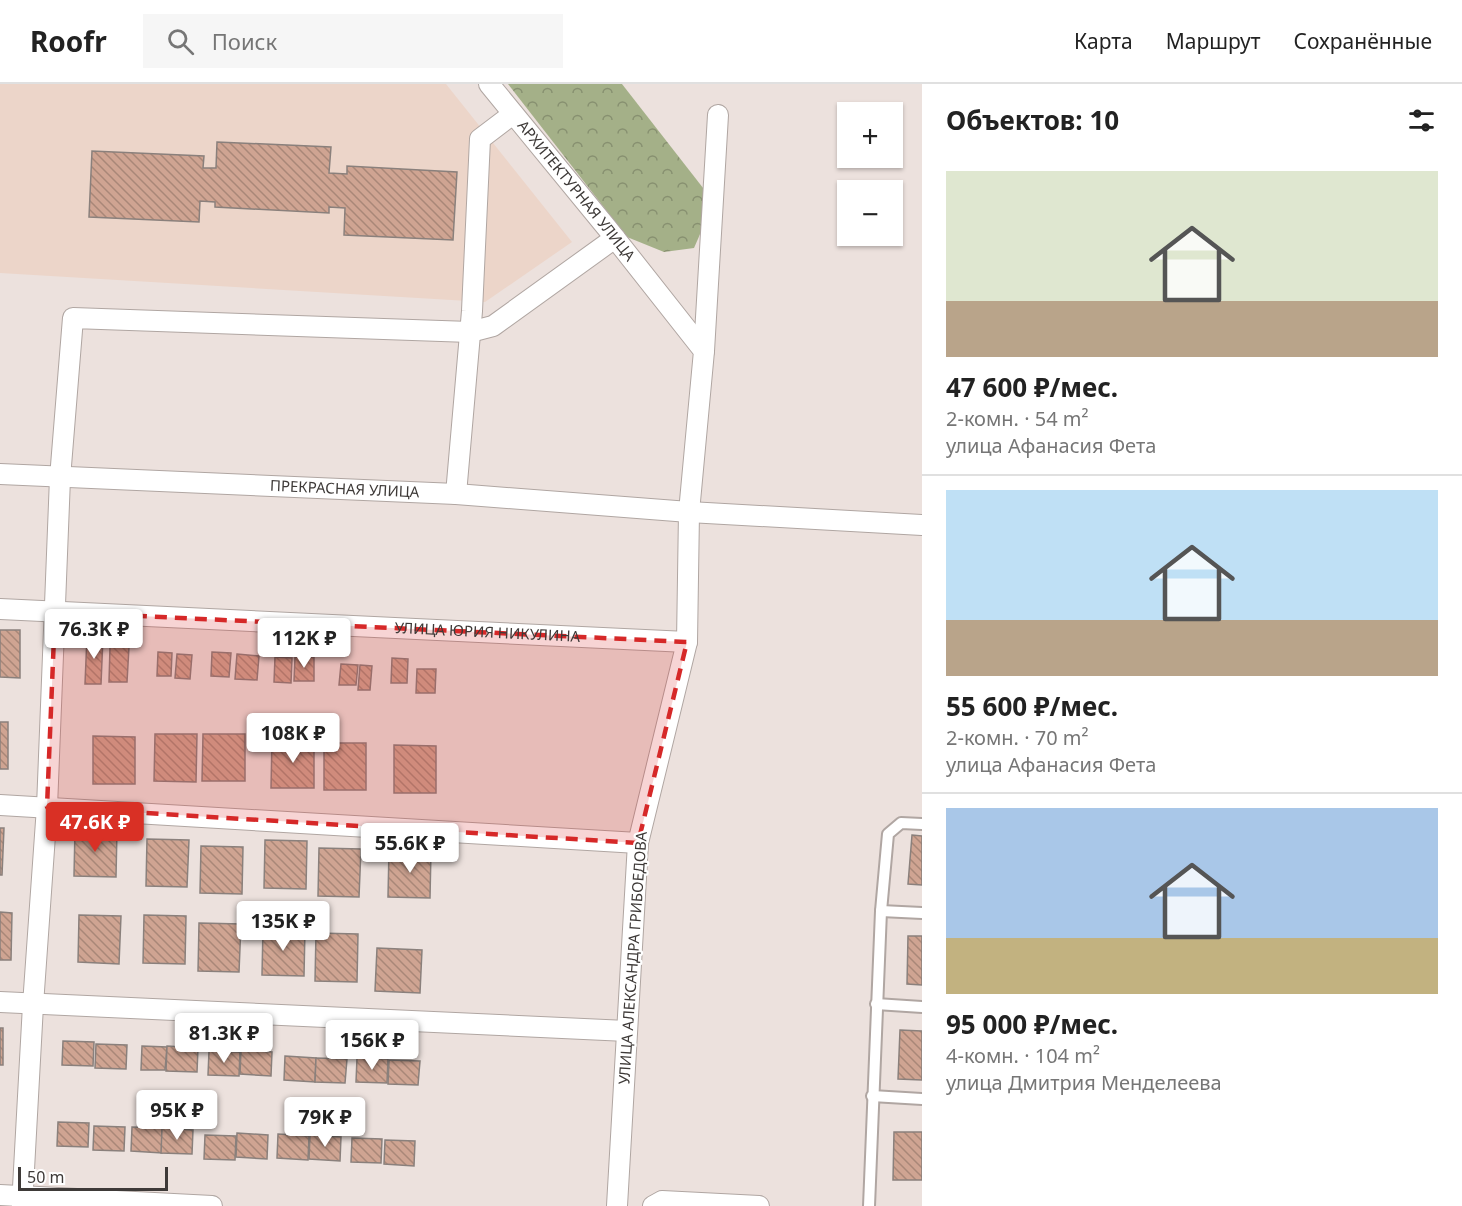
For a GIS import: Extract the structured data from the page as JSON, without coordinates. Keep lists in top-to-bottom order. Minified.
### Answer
{"streets":{"street":["АРХИТЕКТУРНАЯ УЛИЦА","ПРЕКРАСНАЯ УЛИЦА","УЛИЦА ЮРИЯ НИКУЛИНА","УЛИЦА АЛЕКСАНДРА ГРИБОЕДОВА"]},"crossings":[["АРХИТЕКТУРНАЯ УЛИЦА","УЛИЦА АЛЕКСАНДРА ГРИБОЕДОВА"],["ПРЕКРАСНАЯ УЛИЦА","УЛИЦА АЛЕКСАНДРА ГРИБОЕДОВА"],["УЛИЦА ЮРИЯ НИКУЛИНА","УЛИЦА АЛЕКСАНДРА ГРИБОЕДОВА"]],"scale_bar":"50 m","page":{"header":"Roofr","search":"Поиск","nav":["Карта","Маршрут","Сохранённые"],"heading":"Объектов: 10","map_buttons":["+","−"],"list":[{"name":"47 600 ₽/мес.","note":"2-комн. · 54 m² · улица Афанасия Фета"},{"name":"55 600 ₽/мес.","note":"2-комн. · 70 m² · улица Афанасия Фета"},{"name":"95 000 ₽/мес.","note":"4-комн. · 104 m² · улица Дмитрия Менделеева"}],"price":["76.3K ₽","112K ₽","108K ₽","47.6K ₽","55.6K ₽","135K ₽","81.3K ₽","156K ₽","95K ₽","79K ₽"],"scale":"50 m"}}
